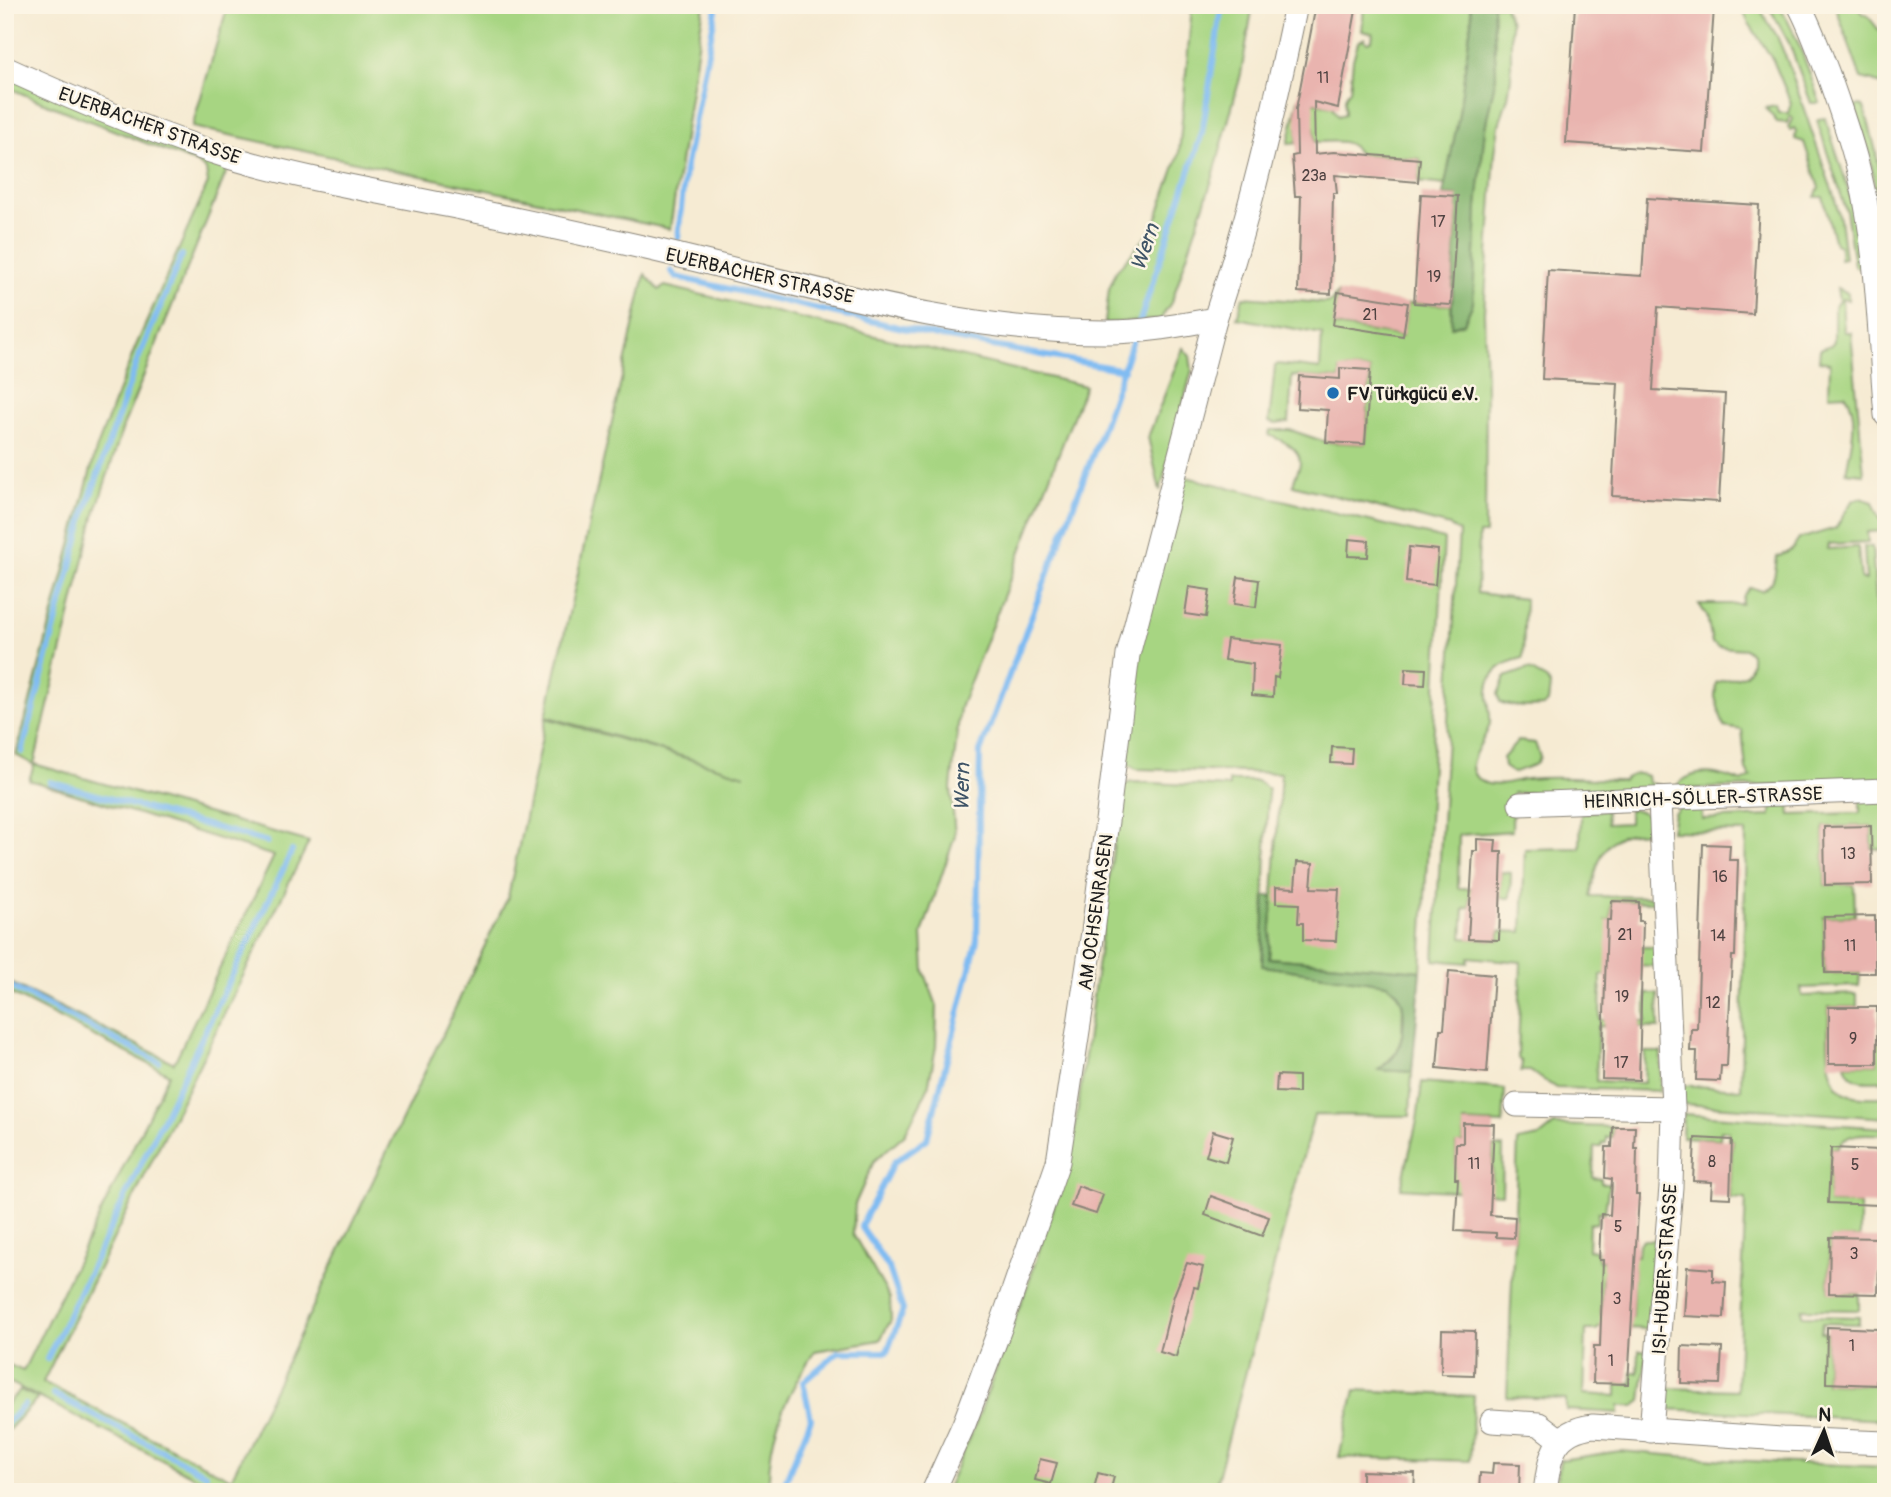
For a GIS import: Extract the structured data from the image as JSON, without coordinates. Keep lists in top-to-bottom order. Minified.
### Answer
{"streets":{"street":["EUERBACHER STRASSE","HEINRICH-SÖLLER-STRASSE","AM OCHSENRASEN","ISI-HUBER-STRASSE"]},"crossings":[["EUERBACHER STRASSE","AM OCHSENRASEN"],["HEINRICH-SÖLLER-STRASSE","ISI-HUBER-STRASSE"]],"water":["Wern"],"places":["FV Türkgücü e.V."],"house_numbers":["11","23a","17","19","21","13","16","21","14","11","19","12","9","17","8","11","5","5","3","3","1","1"],"north":"top"}
